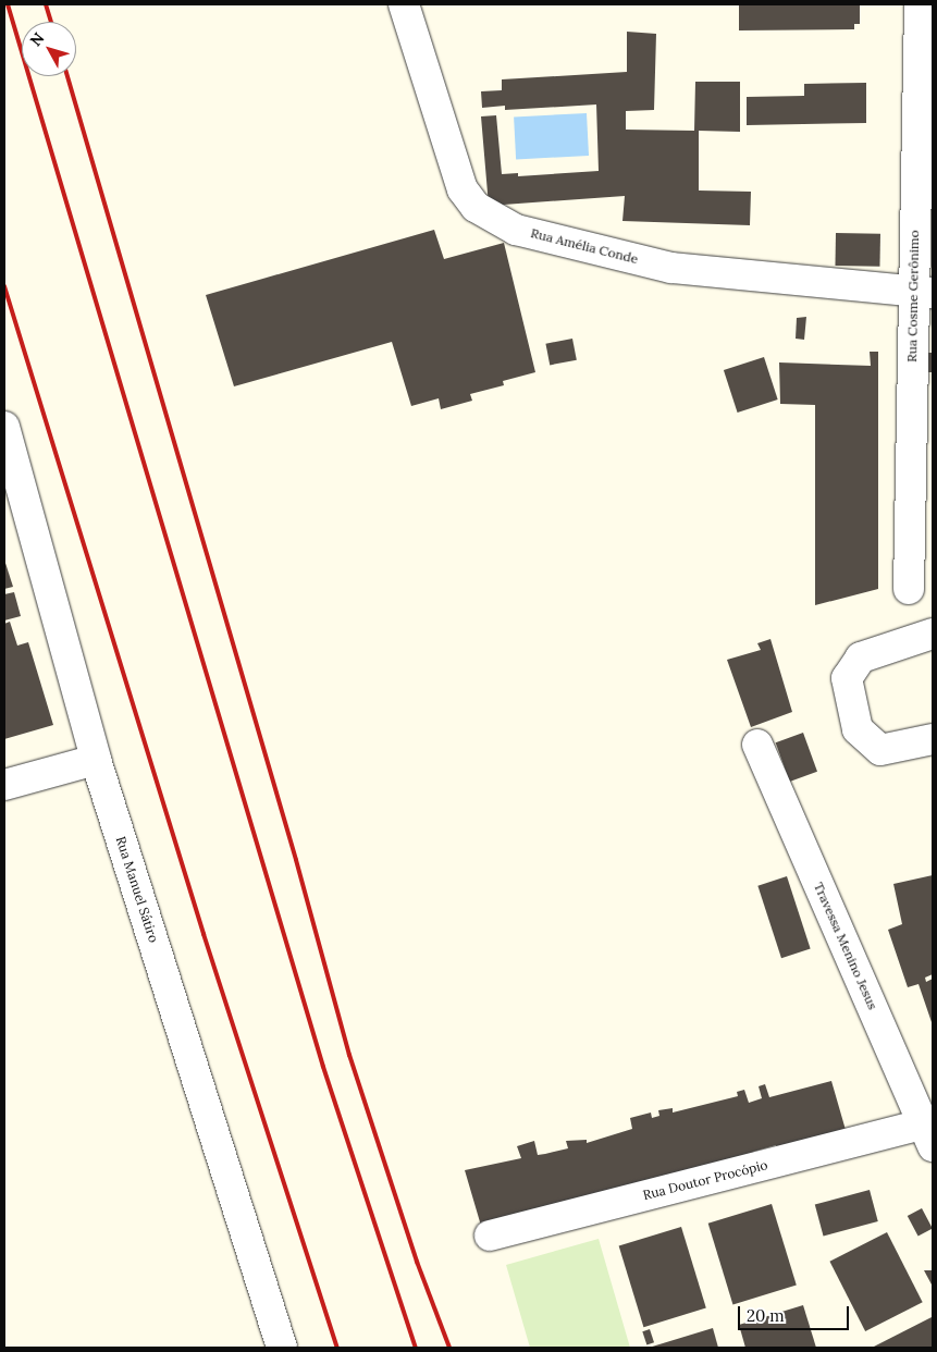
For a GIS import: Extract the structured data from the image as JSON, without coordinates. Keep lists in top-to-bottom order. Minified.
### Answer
{"streets":{"street":["Rua Amélia Conde","Rua Cosme Gerônimo","Rua Manuel Sátiro","Travessa Menino Jesus","Rua Doutor Procópio"]},"crossings":[["Rua Amélia Conde","Rua Cosme Gerônimo"],["Travessa Menino Jesus","Rua Doutor Procópio"]],"scale_bar":"20 m","north":"top left"}
